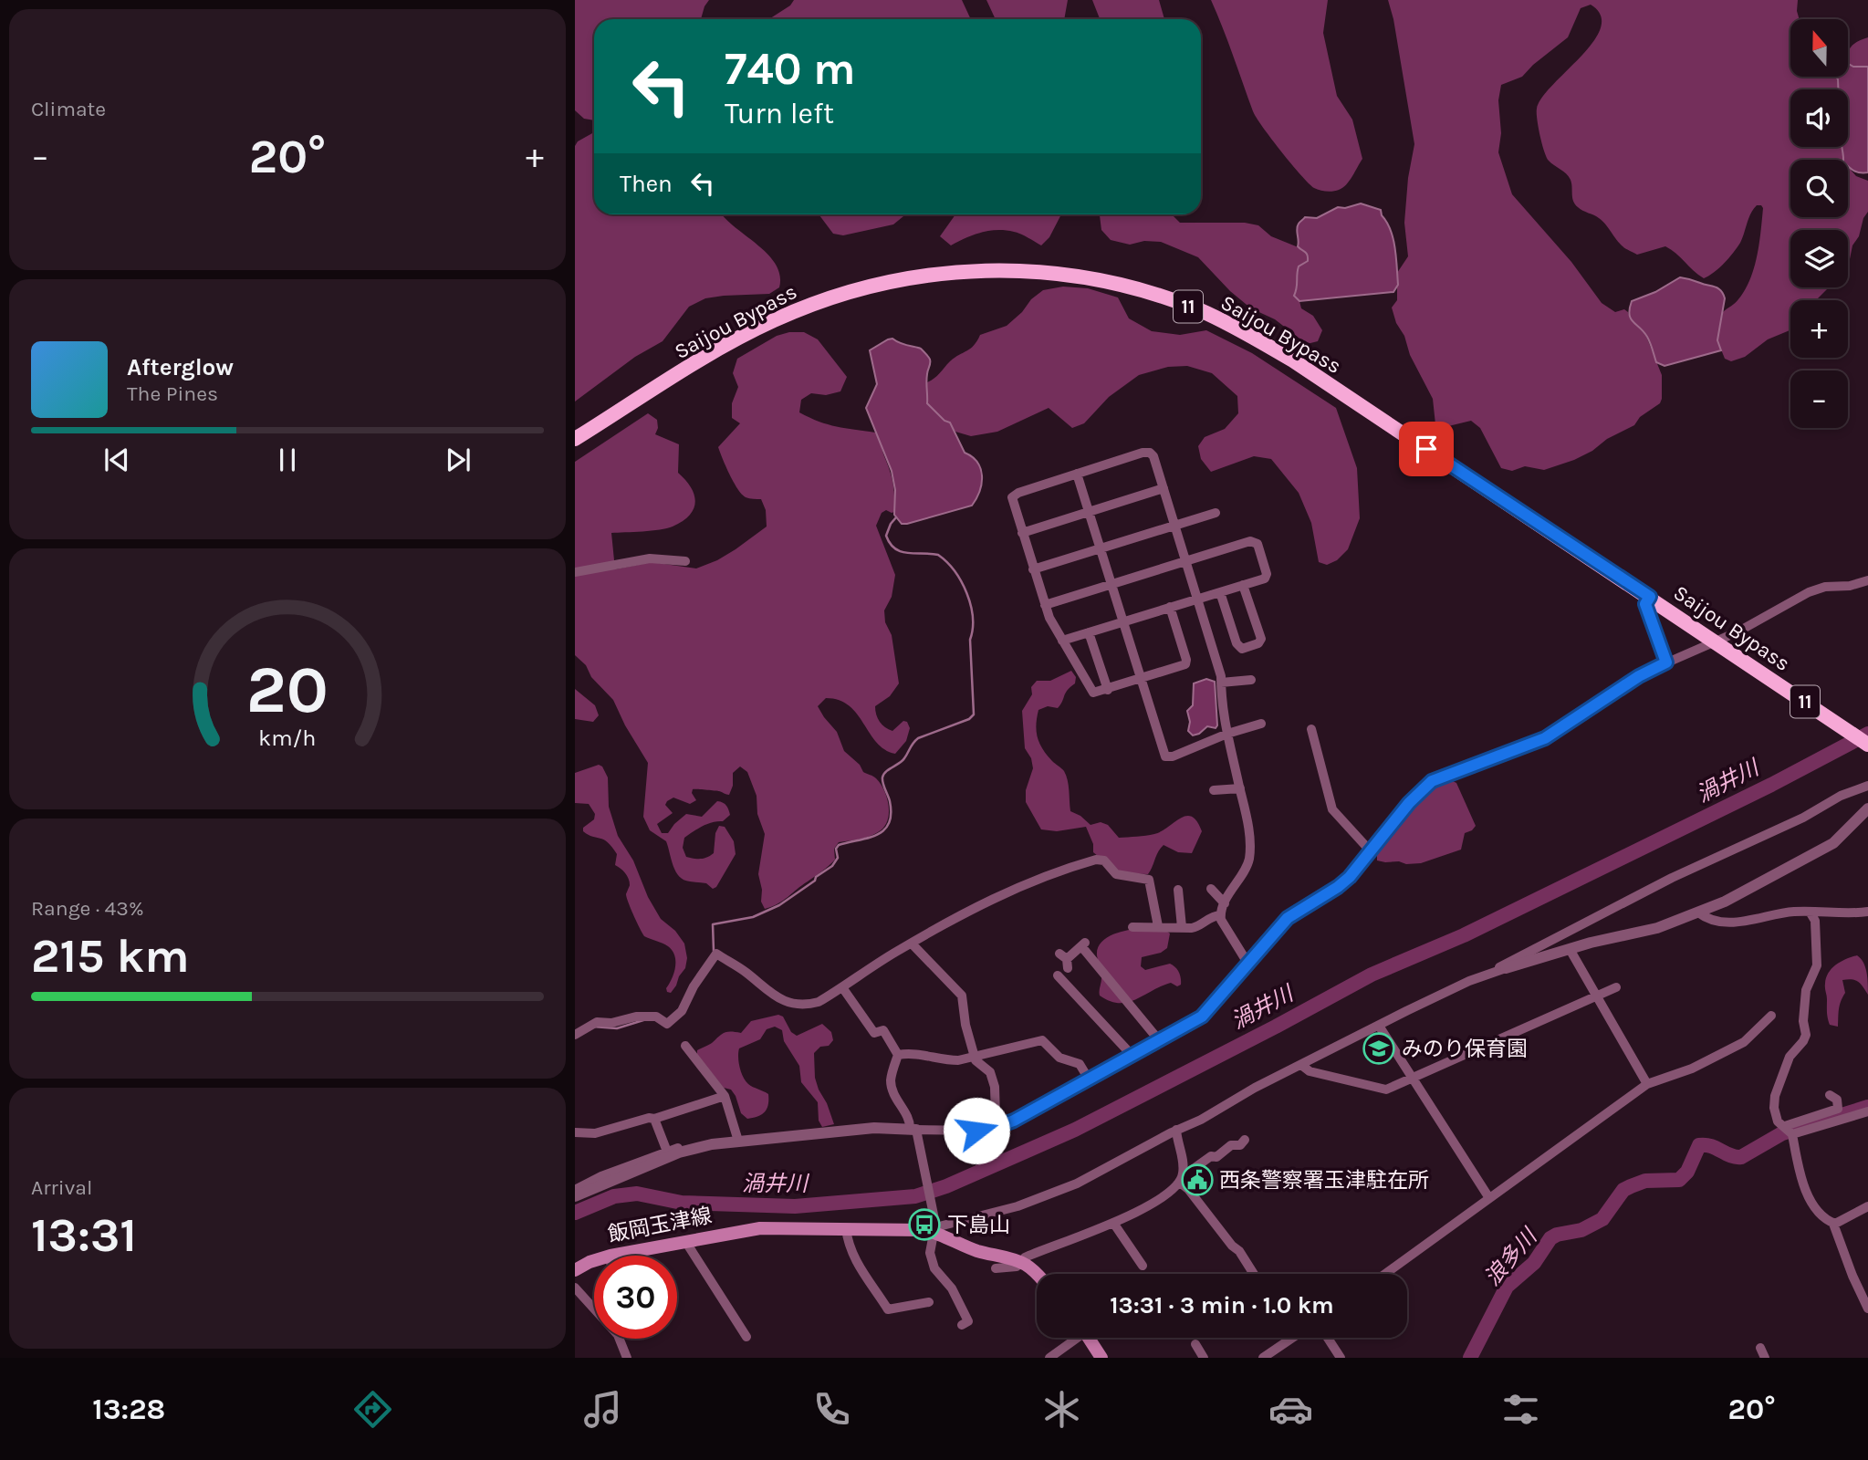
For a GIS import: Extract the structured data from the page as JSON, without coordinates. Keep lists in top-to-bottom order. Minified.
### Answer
{"streets":{"highway":["11","Saijou Bypass"],"main road":["飯岡玉津線"]},"crossings":[["11","Saijou Bypass"]],"water":["渦井川","浪多川"],"places":{"school or university":["みのり保育園"],"public building":["西条警察署玉津駐在所"],"bus stop":["下島山"]},"north":"top","page":{"tile":["Climate",["Range · 43%","215 km"],["Arrival","13:31"]],"map_buttons":["+","−"],"turn":["740 m","Turn left"],"heat":["−","20°","+"],"then":"Then","song":["Afterglow","The Pines"],"limit":"30","trip":"13:31 · 3 min · 1.0 km","tabs":["13:28","20°"],"gauge":["20","km/h"]}}
